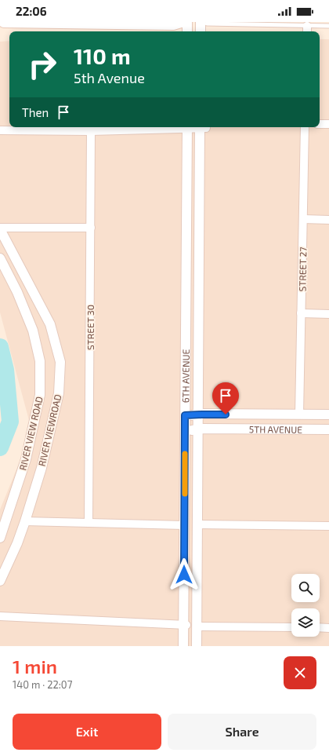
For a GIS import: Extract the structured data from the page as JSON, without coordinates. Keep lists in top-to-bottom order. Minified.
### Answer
{"streets":{"street":["STREET 27","STREET 30","6TH AVENUE","5TH AVENUE","RIVER VIEWROAD","RIVER VIEW ROAD"]},"crossings":[["STREET 27","5TH AVENUE"],["6TH AVENUE","5TH AVENUE"]],"page":{"status":"22:06","turn":["110 m","5th Avenue"],"then":"Then","heading":["1 min","140 m · 22:07"],"buttons":["Exit","Share"]}}
